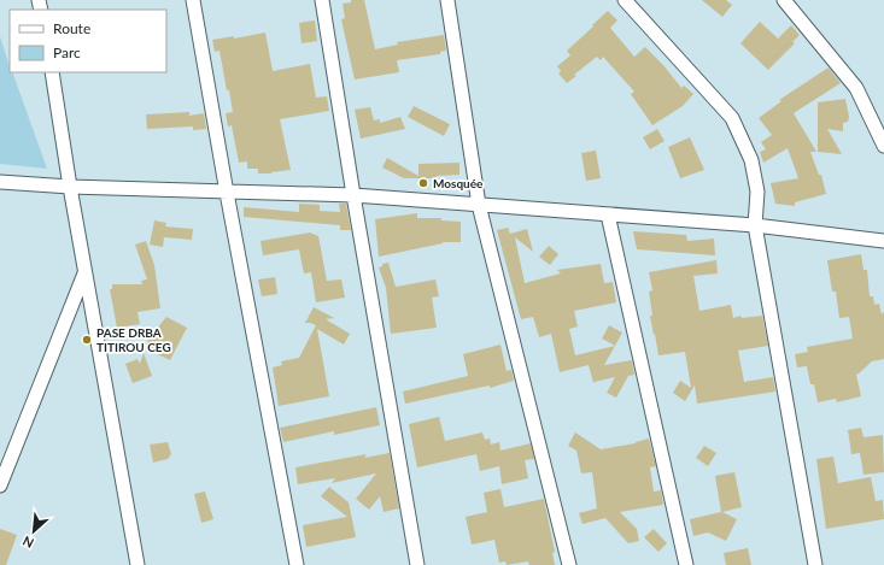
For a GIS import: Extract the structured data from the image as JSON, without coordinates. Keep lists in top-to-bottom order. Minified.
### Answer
{"places":["Mosquée","PASE DRBA TITIROU CEG"],"legend":["Route","Parc"],"north":"bottom left"}
